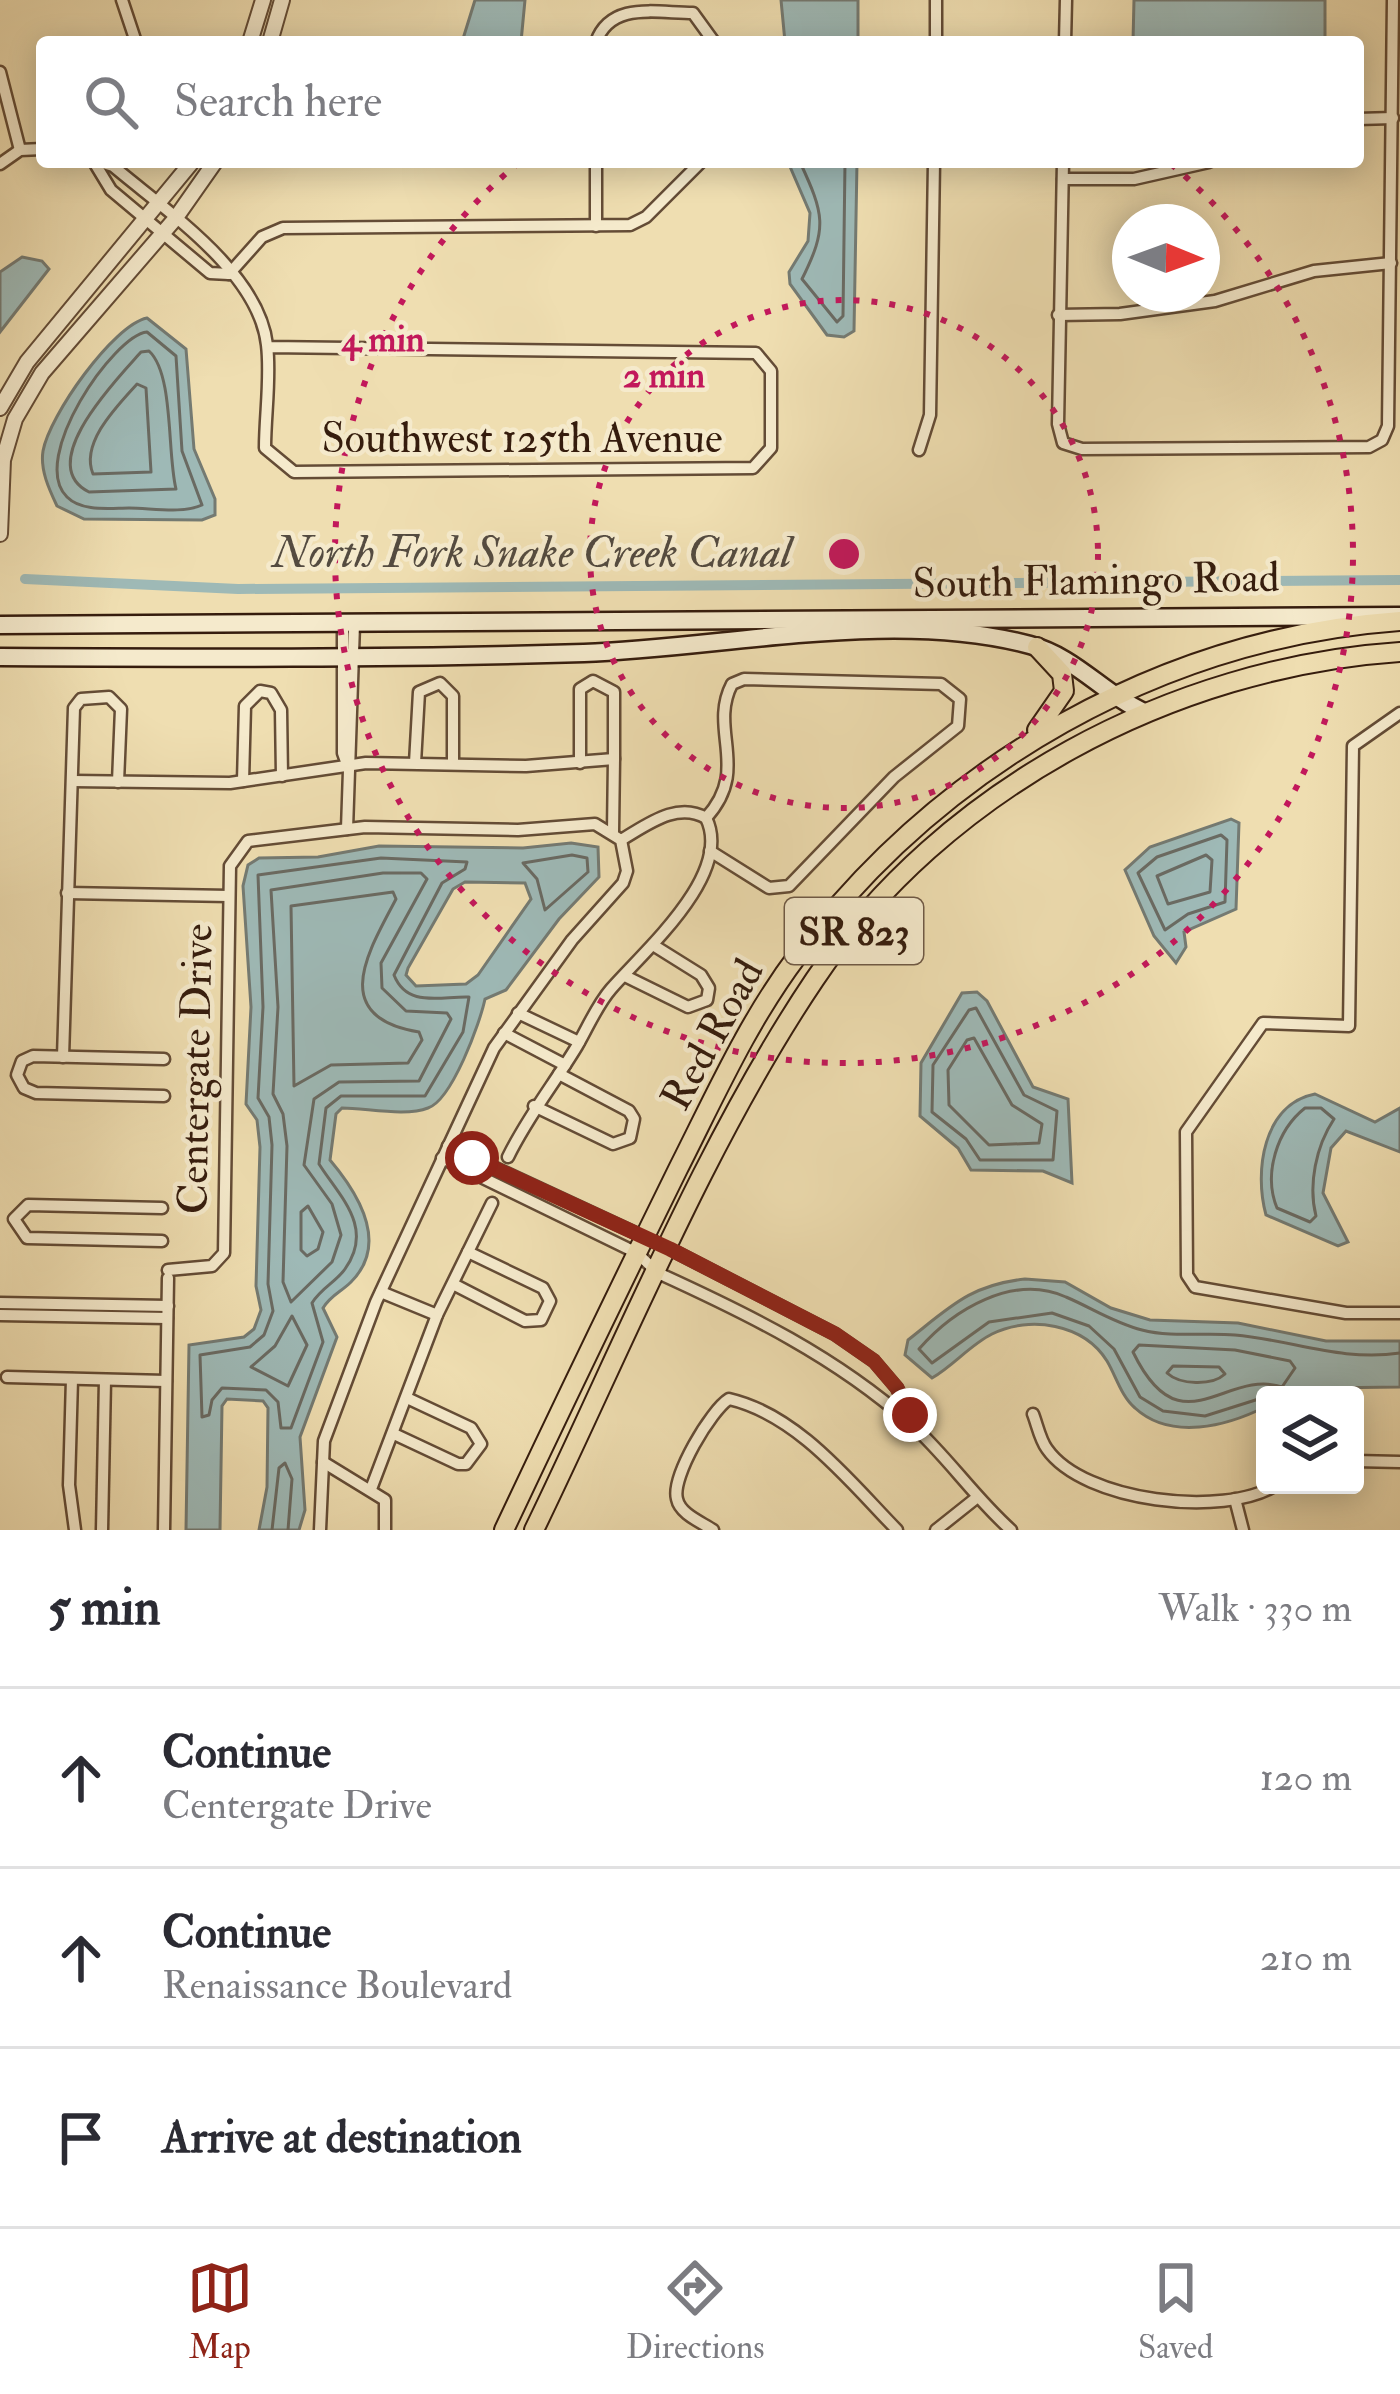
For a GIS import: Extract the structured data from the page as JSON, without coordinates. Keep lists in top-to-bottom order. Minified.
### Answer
{"streets":{"highway":["SR 823","Red Road"],"main road":["South Flamingo Road"],"street":["Southwest 125th Avenue","Centergate Drive"]},"crossings":[["South Flamingo Road","Red Road"]],"water":["North Fork Snake Creek Canal"],"north":"right","page":{"search":"Search here","heading":["5 min","Walk · 330 m"],"list":[["Continue","Centergate Drive","120 m"],["Continue","Renaissance Boulevard","210 m"],"Arrive at destination"],"nav":["Map","Directions","Saved"]},"rings":["4 min","2 min"]}
